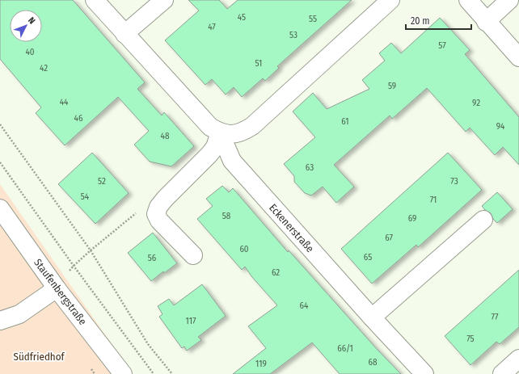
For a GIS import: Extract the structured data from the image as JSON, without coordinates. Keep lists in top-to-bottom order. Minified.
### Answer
{"streets":{"street":["Eckenerstraße","Staufenbergstraße"]},"parks":["Südfriedhof"],"house_numbers":["45","55","47","53","57","40","51","42","59","44","92","46","61","94","48","63","52","73","54","71","58","69","67","60","65","56","62","64","77","117","75","66/1","68","119"],"scale_bar":"20 m","north":"top right"}
